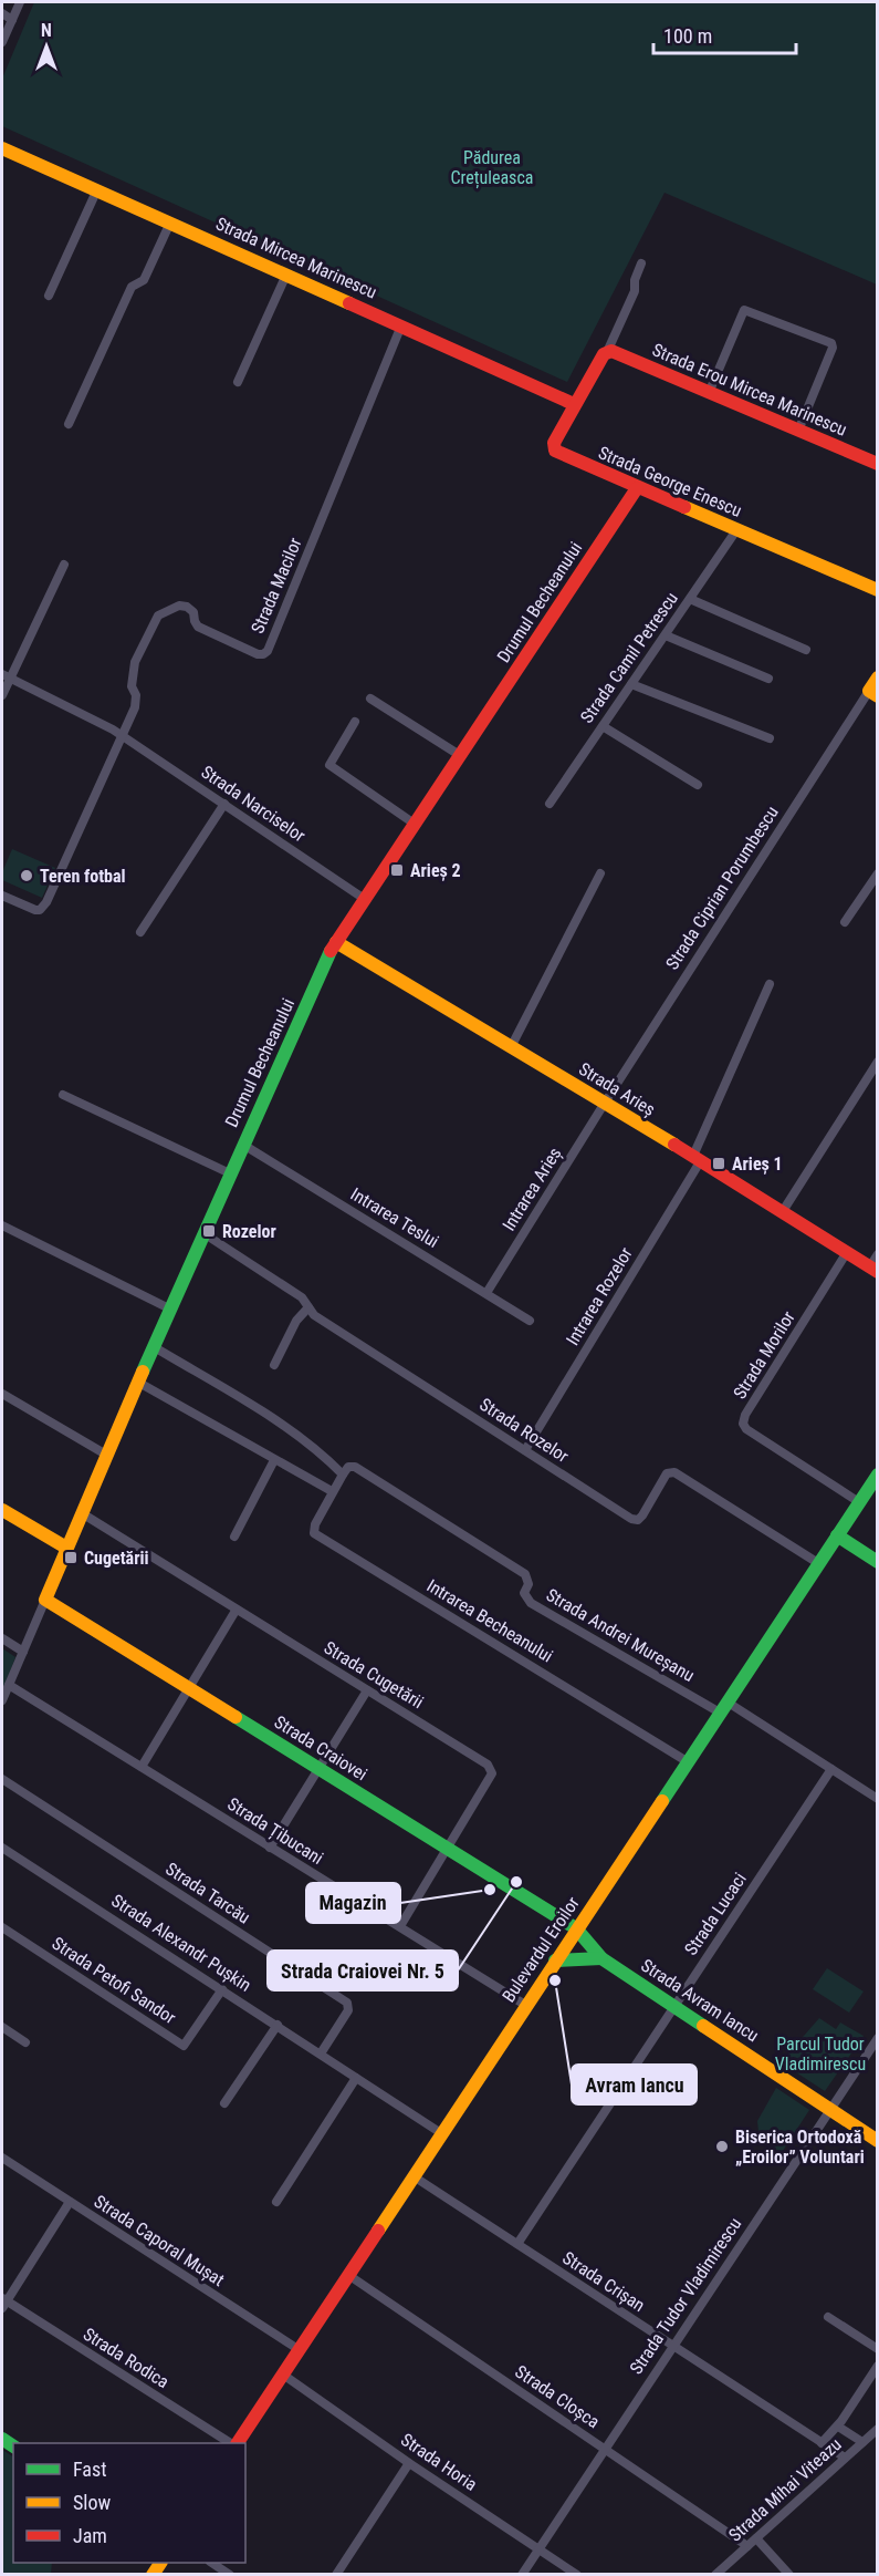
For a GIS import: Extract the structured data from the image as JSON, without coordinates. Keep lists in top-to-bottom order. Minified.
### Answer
{"streets":{"street":["Strada Mircea Marinescu","Strada Erou Mircea Marinescu","Strada George Enescu","Strada Macilor","Drumul Becheanului","Strada Camil Petrescu","Strada Narciselor","Strada Ciprian Porumbescu","Strada Arieș","Intrarea Arieș","Intrarea Teslui","Intrarea Rozelor","Strada Morilor","Strada Rozelor","Intrarea Becheanului","Strada Andrei Mureșanu","Strada Cugetării","Strada Craiovei","Strada Țibucani","Strada Tarcău","Strada Lucaci","Strada Alexandr Pușkin","Bulevardul Eroilor","Strada Petofi Sandor","Strada Avram Iancu","Strada Caporal Mușat","Strada Crișan","Strada Tudor Vladimirescu","Strada Rodica","Strada Cloșca","Strada Horia","Strada Mihai Viteazu"]},"crossings":[["Strada Mircea Marinescu","Strada George Enescu"],["Strada Mircea Marinescu","Strada Macilor"],["Strada Erou Mircea Marinescu","Strada George Enescu"],["Strada George Enescu","Drumul Becheanului"],["Strada George Enescu","Strada Camil Petrescu"],["Strada Macilor","Strada Narciselor"],["Drumul Becheanului","Strada Narciselor"],["Drumul Becheanului","Strada Arieș"],["Drumul Becheanului","Intrarea Teslui"],["Drumul Becheanului","Strada Rozelor"],["Drumul Becheanului","Strada Cugetării"],["Drumul Becheanului","Strada Craiovei"],["Drumul Becheanului","Strada Țibucani"],["Strada Ciprian Porumbescu","Strada Arieș"],["Strada Ciprian Porumbescu","Intrarea Arieș"],["Strada Arieș","Intrarea Arieș"],["Strada Arieș","Intrarea Rozelor"],["Strada Arieș","Strada Morilor"],["Intrarea Arieș","Intrarea Teslui"],["Intrarea Rozelor","Strada Rozelor"],["Strada Morilor","Bulevardul Eroilor"],["Strada Rozelor","Bulevardul Eroilor"],["Intrarea Becheanului","Strada Andrei Mureșanu"],["Intrarea Becheanului","Bulevardul Eroilor"],["Strada Andrei Mureșanu","Strada Lucaci"],["Strada Andrei Mureșanu","Bulevardul Eroilor"],["Strada Cugetării","Strada Craiovei"],["Strada Cugetării","Strada Țibucani"],["Strada Craiovei","Bulevardul Eroilor"],["Strada Craiovei","Strada Avram Iancu"],["Strada Țibucani","Bulevardul Eroilor"],["Strada Tarcău","Strada Alexandr Pușkin"],["Strada Lucaci","Strada Avram Iancu"],["Strada Lucaci","Strada Crișan"],["Strada Alexandr Pușkin","Bulevardul Eroilor"],["Strada Alexandr Pușkin","Strada Petofi Sandor"],["Bulevardul Eroilor","Strada Avram Iancu"],["Bulevardul Eroilor","Strada Caporal Mușat"],["Bulevardul Eroilor","Strada Crișan"],["Bulevardul Eroilor","Strada Cloșca"],["Bulevardul Eroilor","Strada Horia"],["Strada Avram Iancu","Strada Tudor Vladimirescu"],["Strada Crișan","Strada Tudor Vladimirescu"],["Strada Crișan","Strada Mihai Viteazu"],["Strada Tudor Vladimirescu","Strada Cloșca"],["Strada Tudor Vladimirescu","Strada Horia"],["Strada Cloșca","Strada Mihai Viteazu"]],"parks":["Pădurea Crețuleasca","Parcul Tudor Vladimirescu"],"places":{"transit":["Arieș 2","Arieș 1","Rozelor","Cugetării"],"other":["Teren fotbal","Strada Craiovei Nr. 5","Magazin","Avram Iancu","Biserica Ortodoxă „Eroilor” Voluntari"]},"legend":["Fast","Slow","Jam"],"scale_bar":"100 m","north":"top"}
